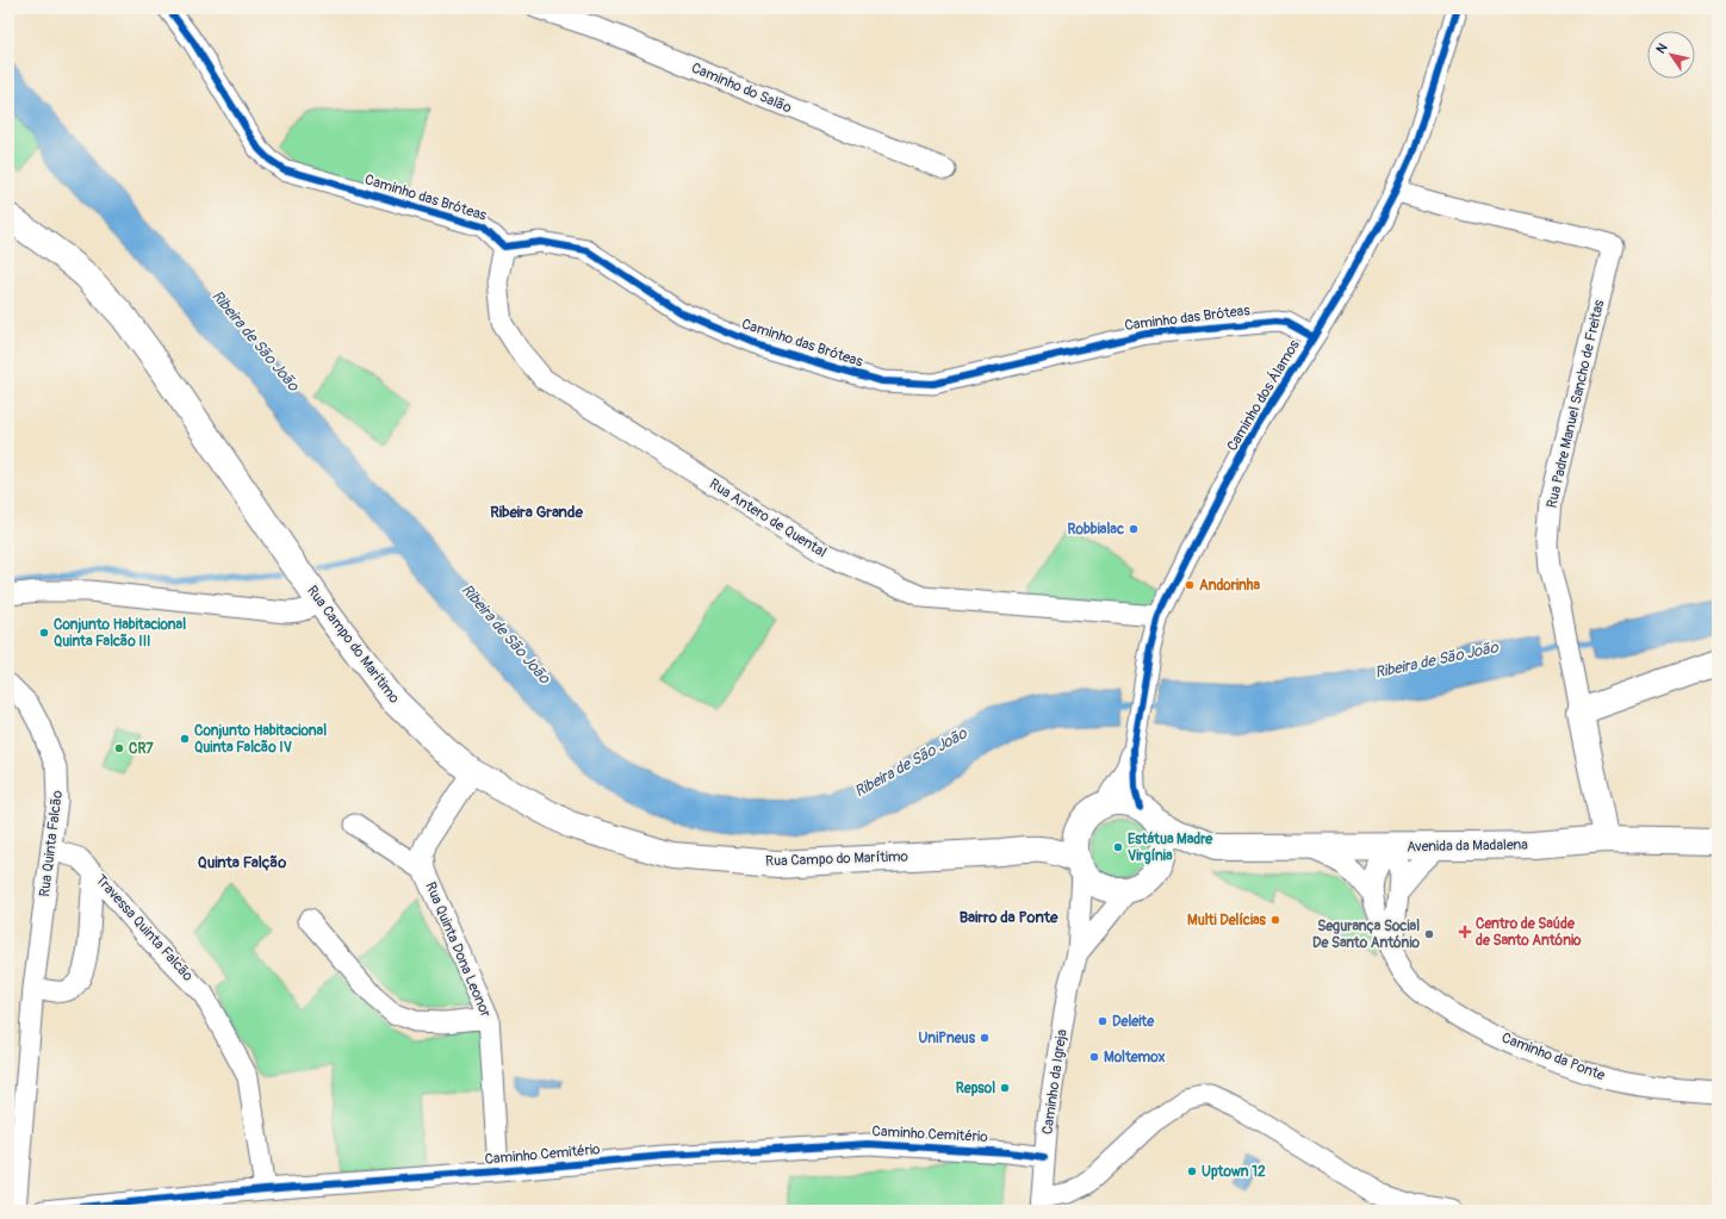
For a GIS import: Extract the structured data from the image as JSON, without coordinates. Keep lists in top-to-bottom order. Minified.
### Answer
{"streets":{"main road":["Rua Padre Manuel Sancho de Freitas","Rua Campo do Marítimo","Avenida da Madalena"],"street":["Caminho do Salão","Caminho das Bróteas","Caminho dos Álamos","Rua Antero de Quental","Rua Quinta Falcão","Travessa Quinta Falcão","Rua Quinta Dona Leonor","Caminho da Ponte","Caminho da Igreja","Caminho Cemitério"]},"crossings":[["Caminho das Bróteas","Caminho dos Álamos"],["Caminho das Bróteas","Rua Antero de Quental"],["Caminho dos Álamos","Rua Padre Manuel Sancho de Freitas"],["Caminho dos Álamos","Rua Antero de Quental"],["Caminho dos Álamos","Rua Campo do Marítimo"],["Caminho dos Álamos","Avenida da Madalena"],["Caminho dos Álamos","Caminho da Igreja"],["Rua Padre Manuel Sancho de Freitas","Avenida da Madalena"],["Rua Campo do Marítimo","Avenida da Madalena"],["Rua Campo do Marítimo","Rua Quinta Dona Leonor"],["Rua Campo do Marítimo","Caminho da Igreja"],["Rua Quinta Falcão","Travessa Quinta Falcão"],["Avenida da Madalena","Caminho da Ponte"],["Avenida da Madalena","Caminho da Igreja"],["Travessa Quinta Falcão","Caminho Cemitério"],["Rua Quinta Dona Leonor","Caminho Cemitério"],["Caminho da Igreja","Caminho Cemitério"]],"districts":["Ribeira Grande","Quinta Falção","Bairro da Ponte"],"water":["Ribeira de São João"],"places":{"other":["Robbialac","Andorinha","Conjunto Habitacional Quinta Falcão III","Conjunto Habitacional Quinta Falcão IV","CR7","Estátua Madre Virgínia","Multi Delícias","Segurança Social De Santo António","Deleite","UniPneus","Moltemox","Repsol","Uptown 12"],"health":["Centro de Saúde de Santo António"]},"north":"top left"}
